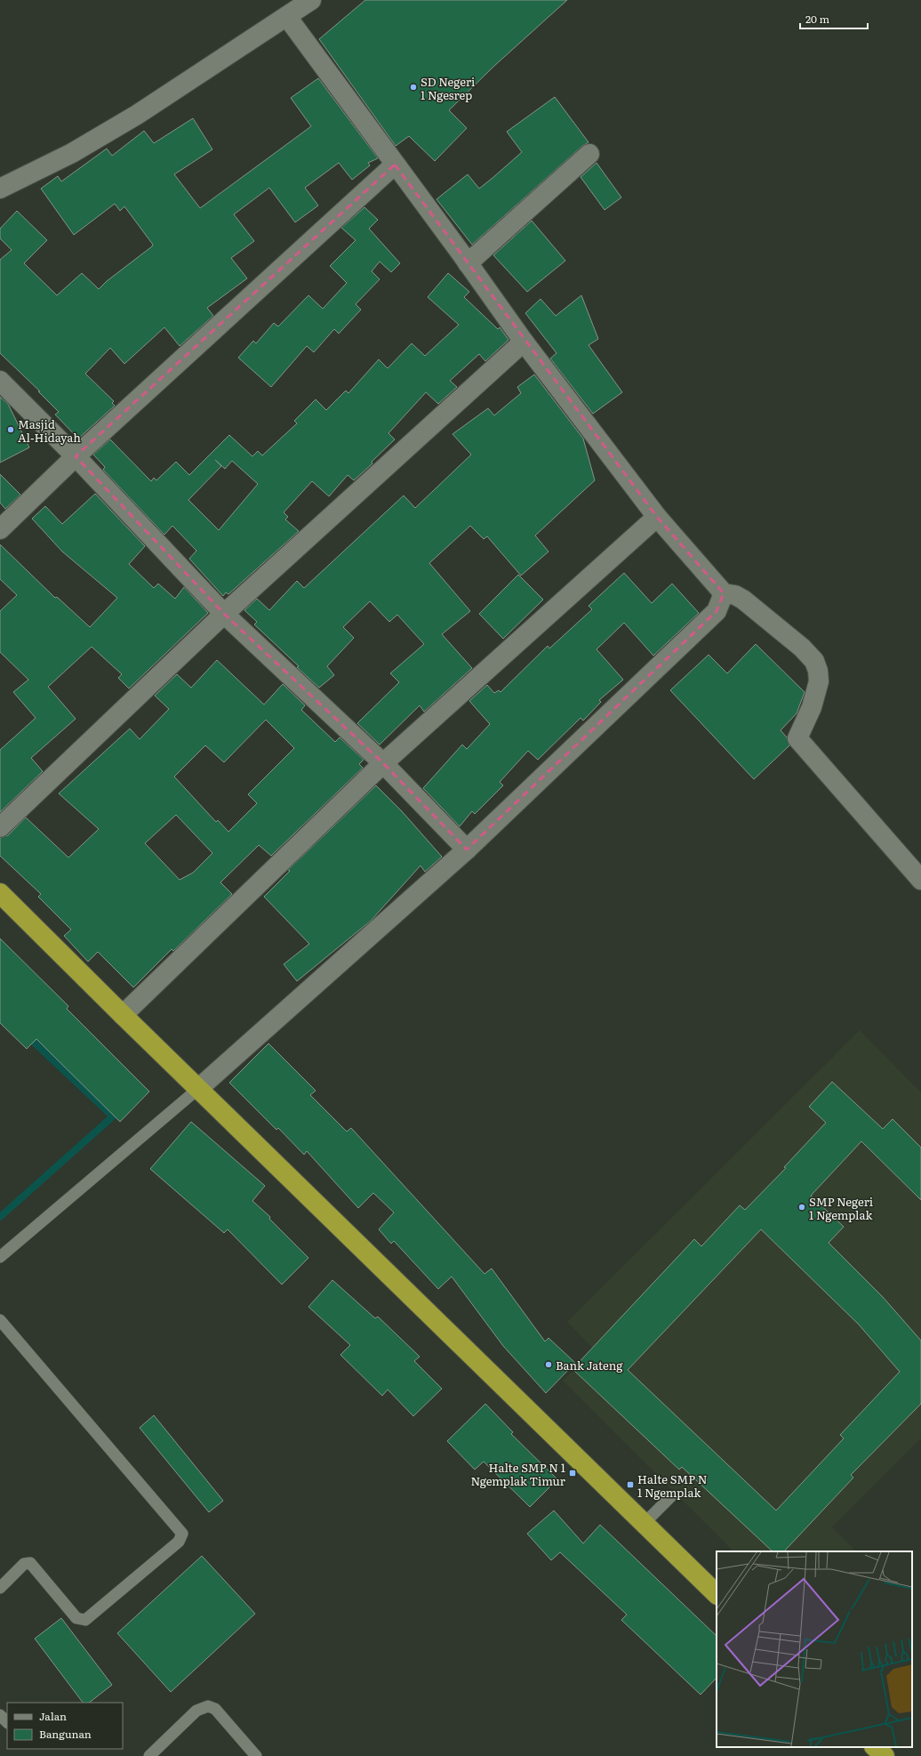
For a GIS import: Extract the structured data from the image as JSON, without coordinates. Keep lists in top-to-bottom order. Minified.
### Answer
{"places":{"other":["SD Negeri 1 Ngesrep","Masjid Al-Hidayah","SMP Negeri 1 Ngemplak","Bank Jateng"],"transit":["Halte SMP N 1 Ngemplak Timur","Halte SMP N 1 Ngemplak"]},"legend":["Jalan","Bangunan"],"scale_bar":"20 m"}
